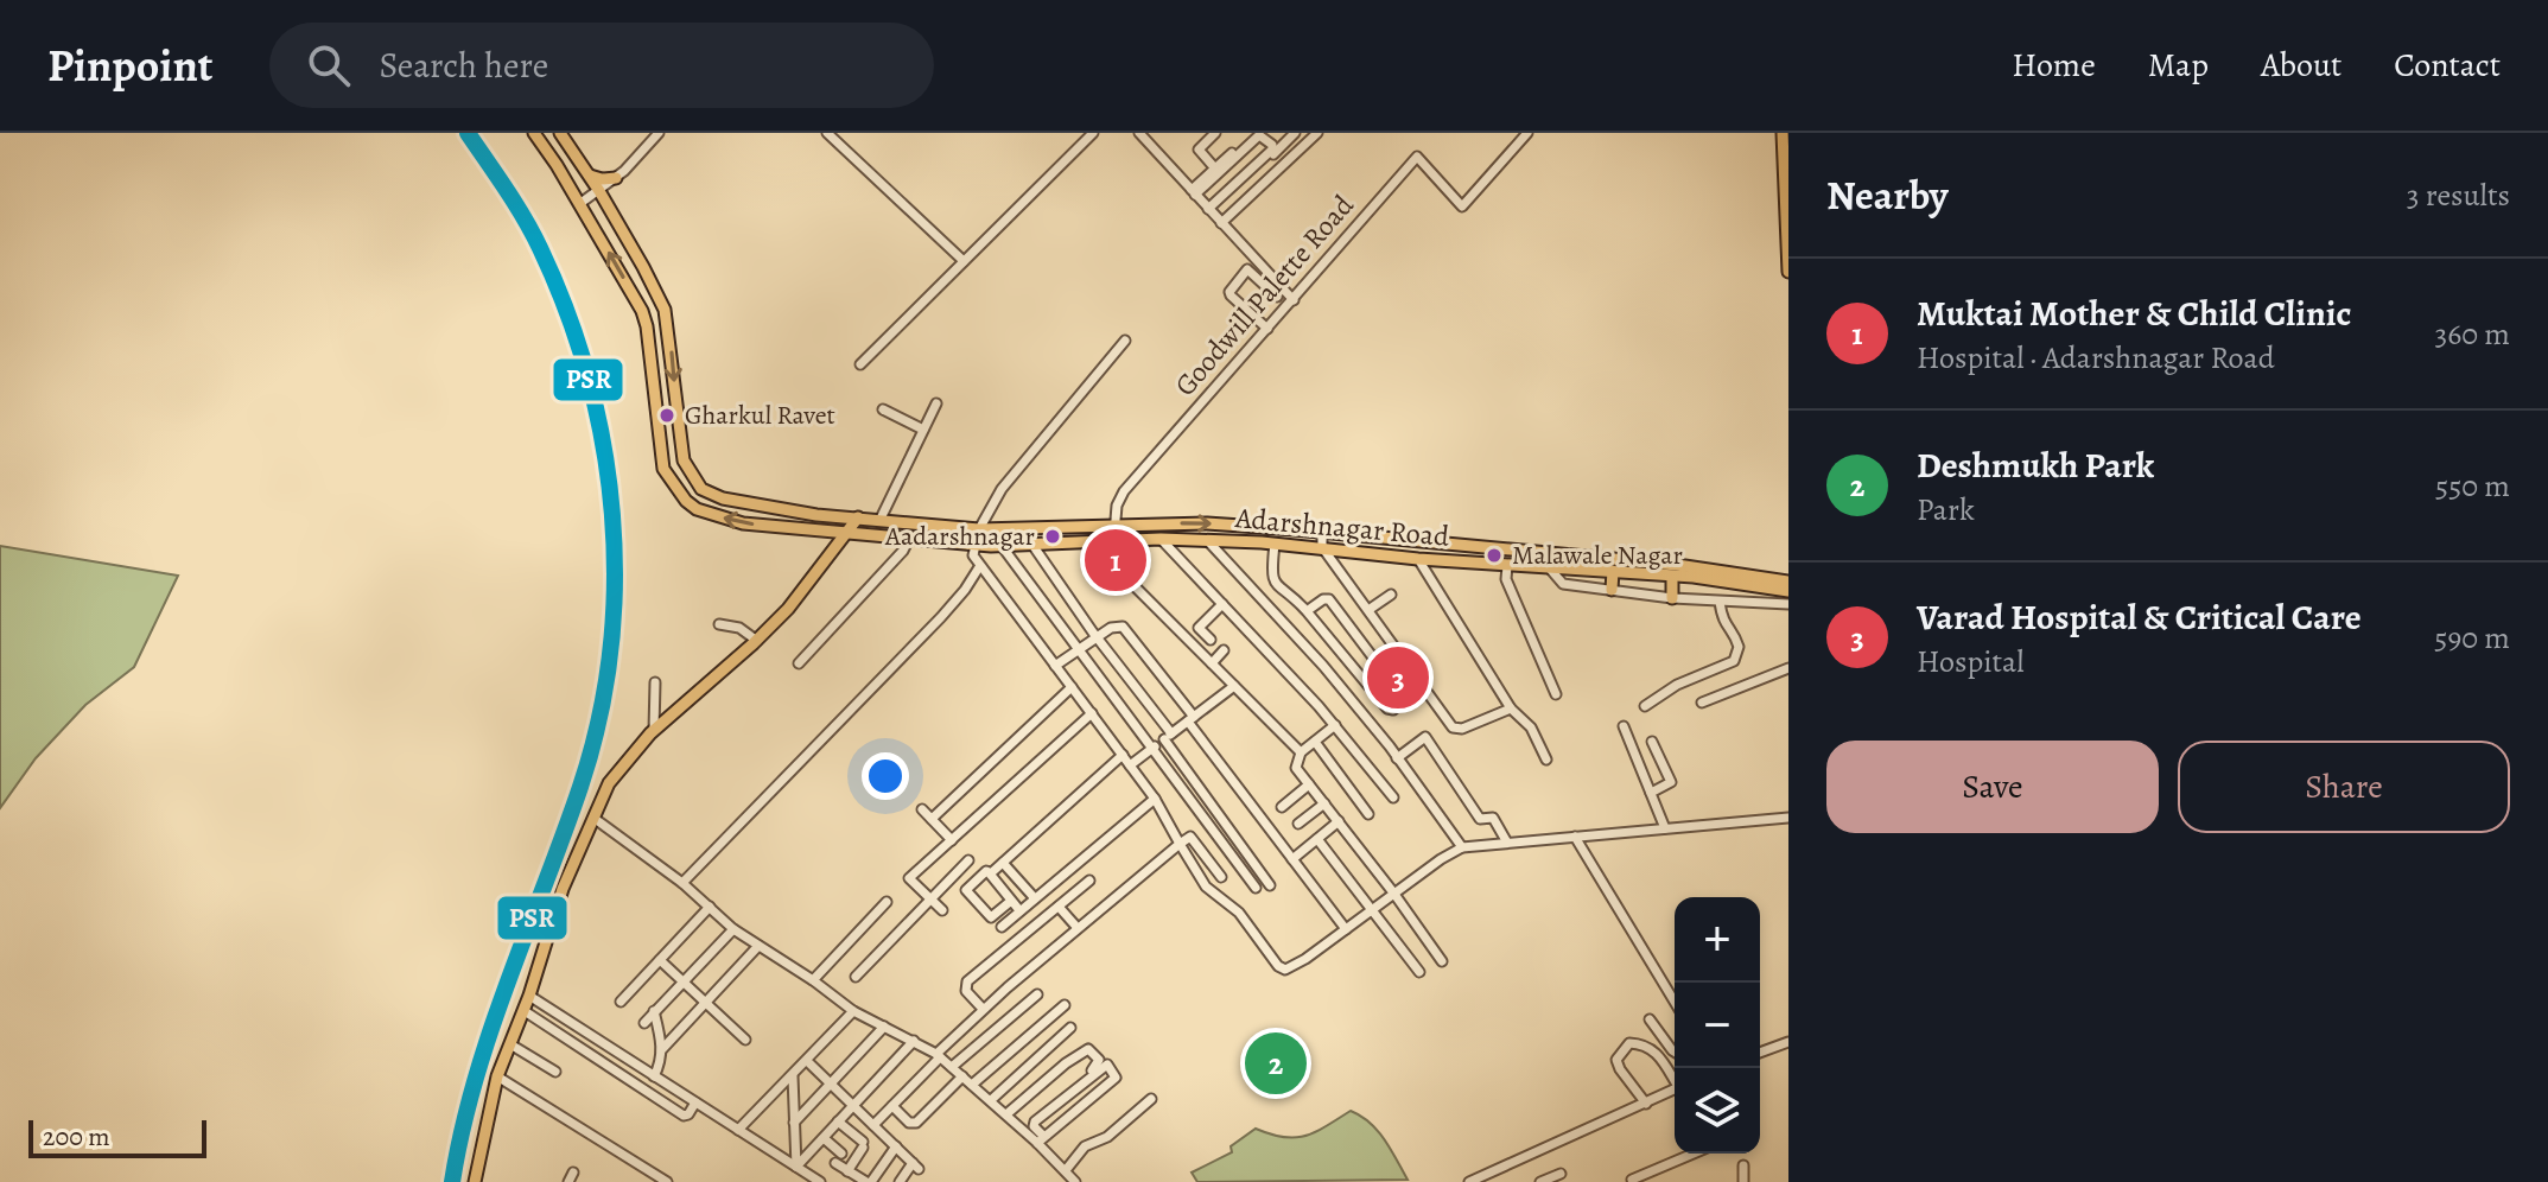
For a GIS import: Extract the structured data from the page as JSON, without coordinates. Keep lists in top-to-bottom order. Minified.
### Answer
{"streets":{"main road":["Adarshnagar Road"],"street":["Goodwill Palette Road"]},"crossings":[["Goodwill Palette Road","Adarshnagar Road"]],"places":["Gharkul Ravet","Aadarshnagar","Malawale Nagar"],"lines":["transit line PSR"],"scale_bar":"200 m","page":{"header":"Pinpoint","search":"Search here","nav":["Home","Map","About","Contact"],"heading":["Nearby","3 results"],"list":[{"mark":"1","name":"Muktai Mother & Child Clinic","note":"Hospital · Adarshnagar Road","value":"360 m"},{"mark":"2","name":"Deshmukh Park","note":"Park","value":"550 m"},{"mark":"3","name":"Varad Hospital & Critical Care","note":"Hospital","value":"590 m"}],"pins":["1","3","2"],"buttons":["Save","Share"],"map_buttons":["+","−"],"scale":"200 m"}}
